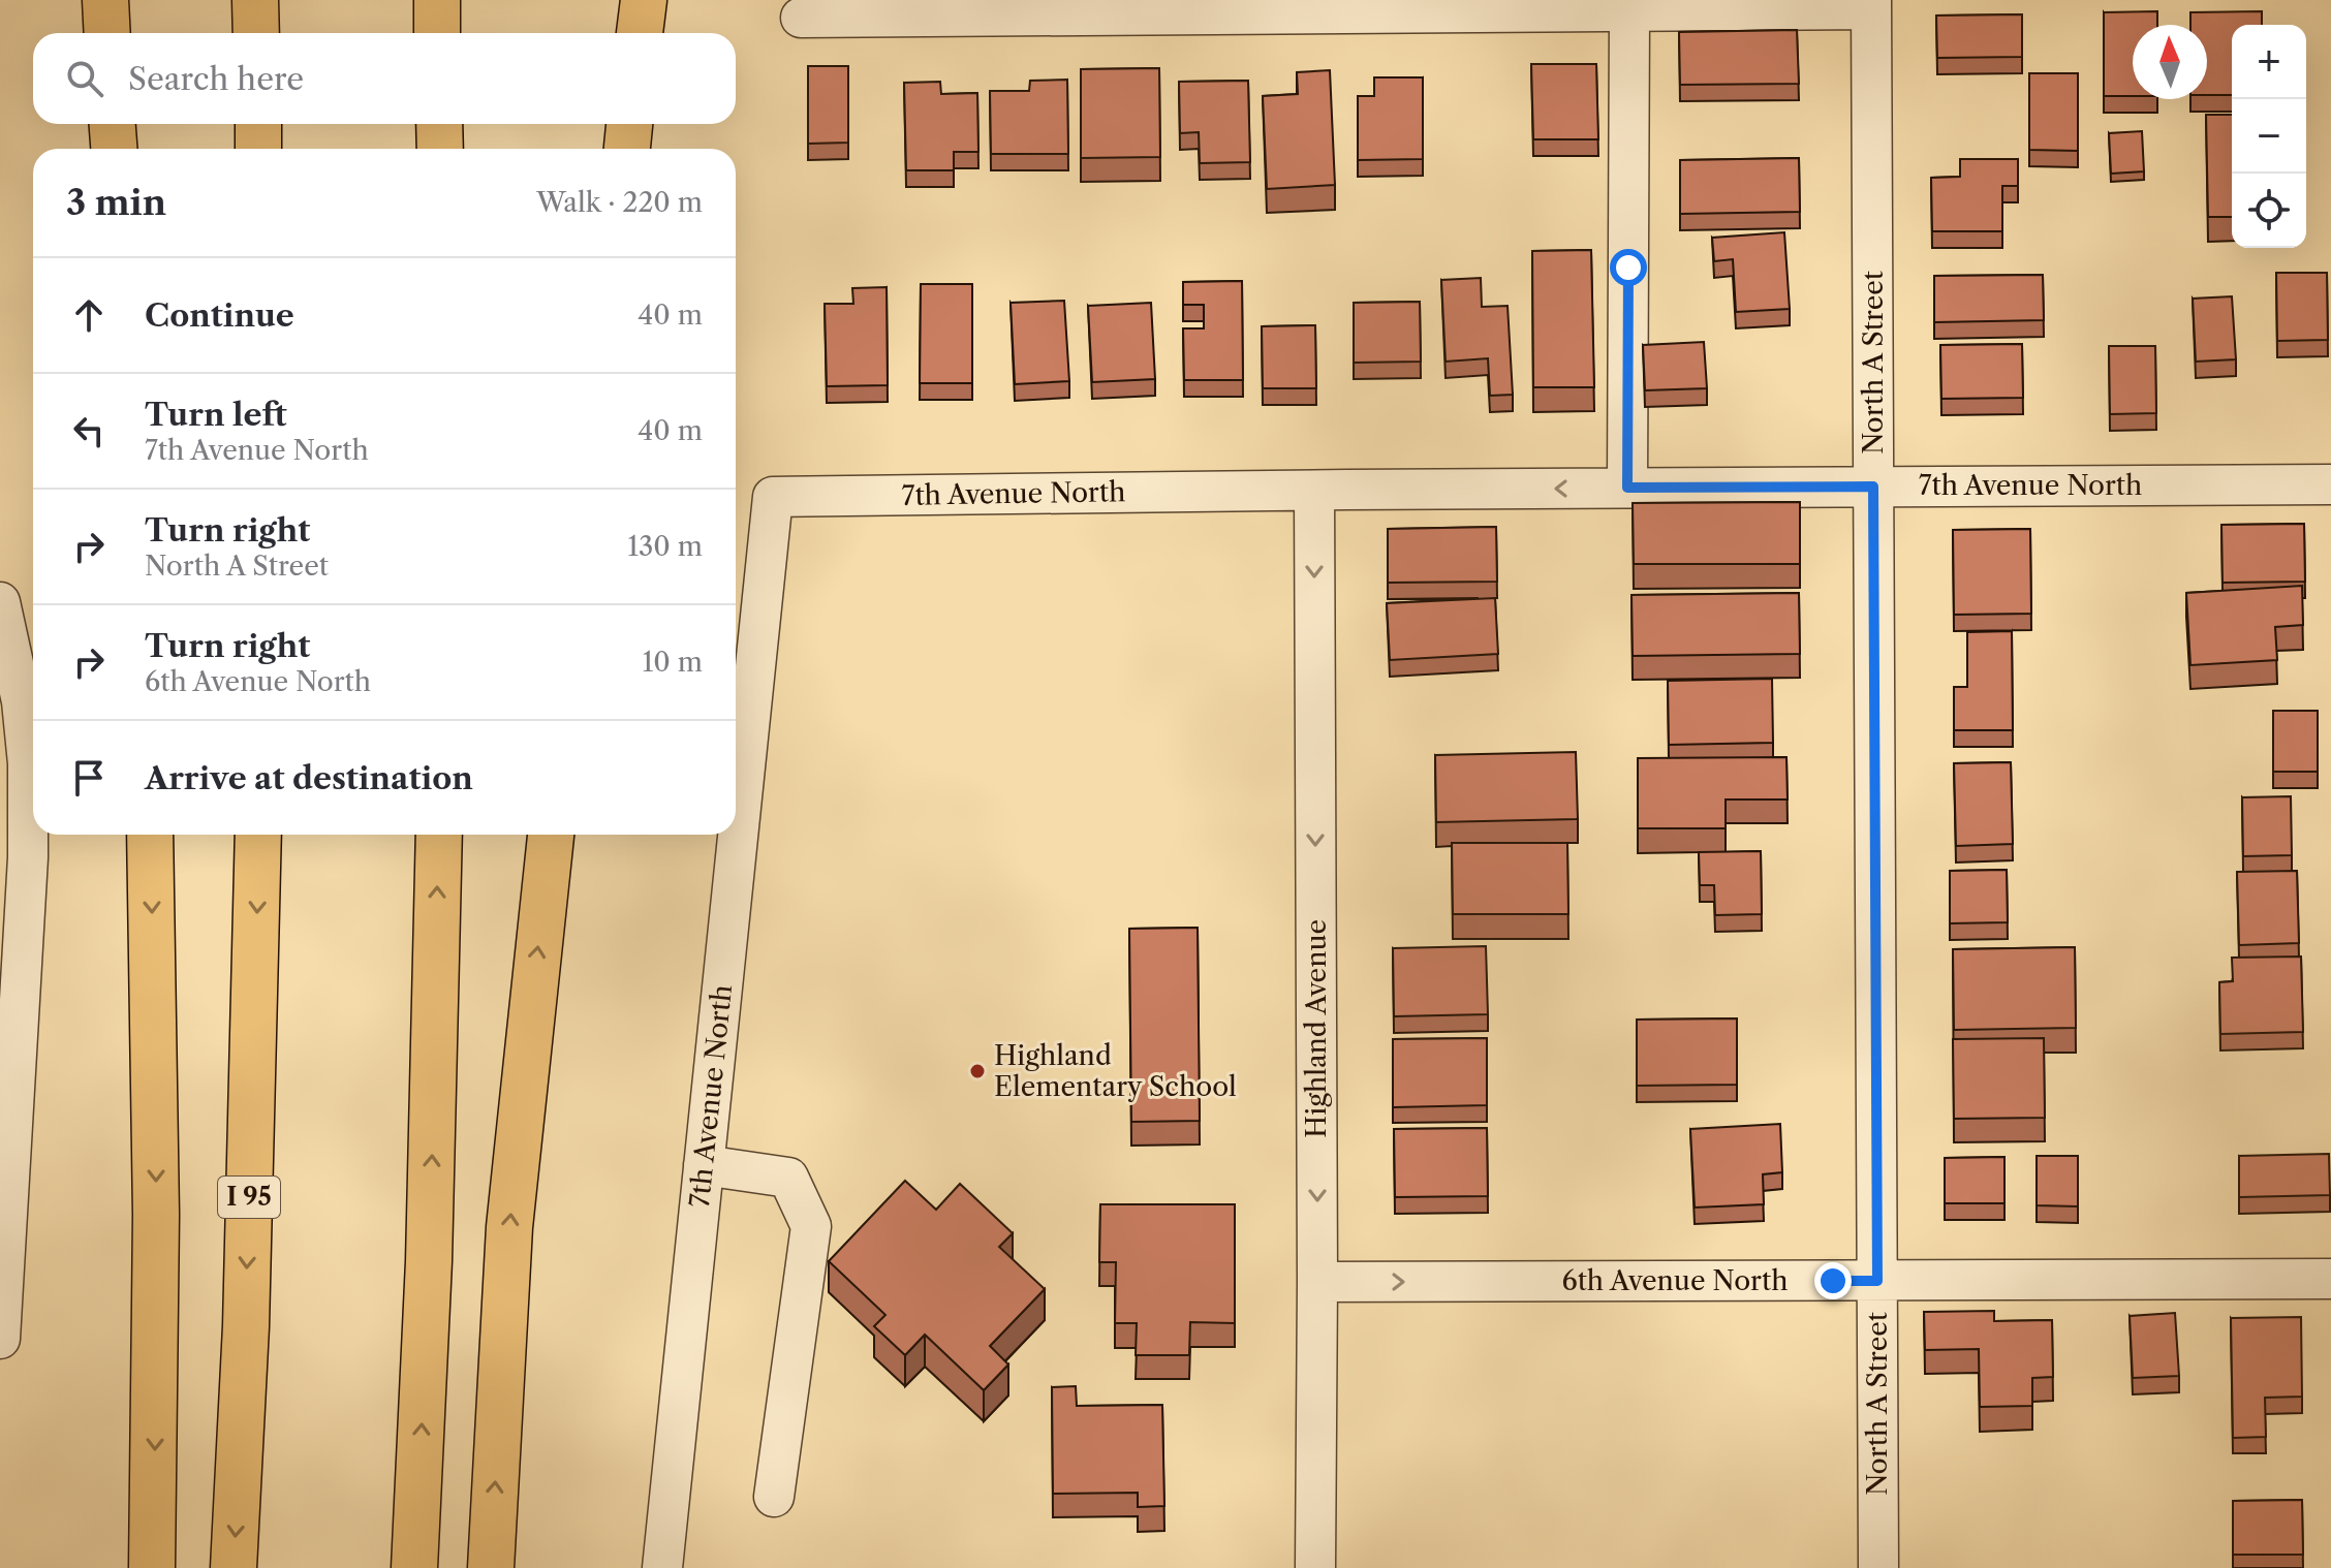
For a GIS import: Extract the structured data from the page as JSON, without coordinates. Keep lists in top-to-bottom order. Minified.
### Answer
{"streets":{"highway":["I 95"],"street":["North A Street","7th Avenue North","Highland Avenue","6th Avenue North"]},"crossings":[["North A Street","7th Avenue North"],["North A Street","6th Avenue North"],["7th Avenue North","Highland Avenue"],["Highland Avenue","6th Avenue North"]],"one_way":["Highland Avenue","6th Avenue North"],"places":["Highland Elementary School"],"north":"top","page":{"map_buttons":["+","−"],"search":"Search here","heading":["3 min","Walk · 220 m"],"list":[["Continue","40 m"],["Turn left","7th Avenue North","40 m"],["Turn right","North A Street","130 m"],["Turn right","6th Avenue North","10 m"],"Arrive at destination"]}}
